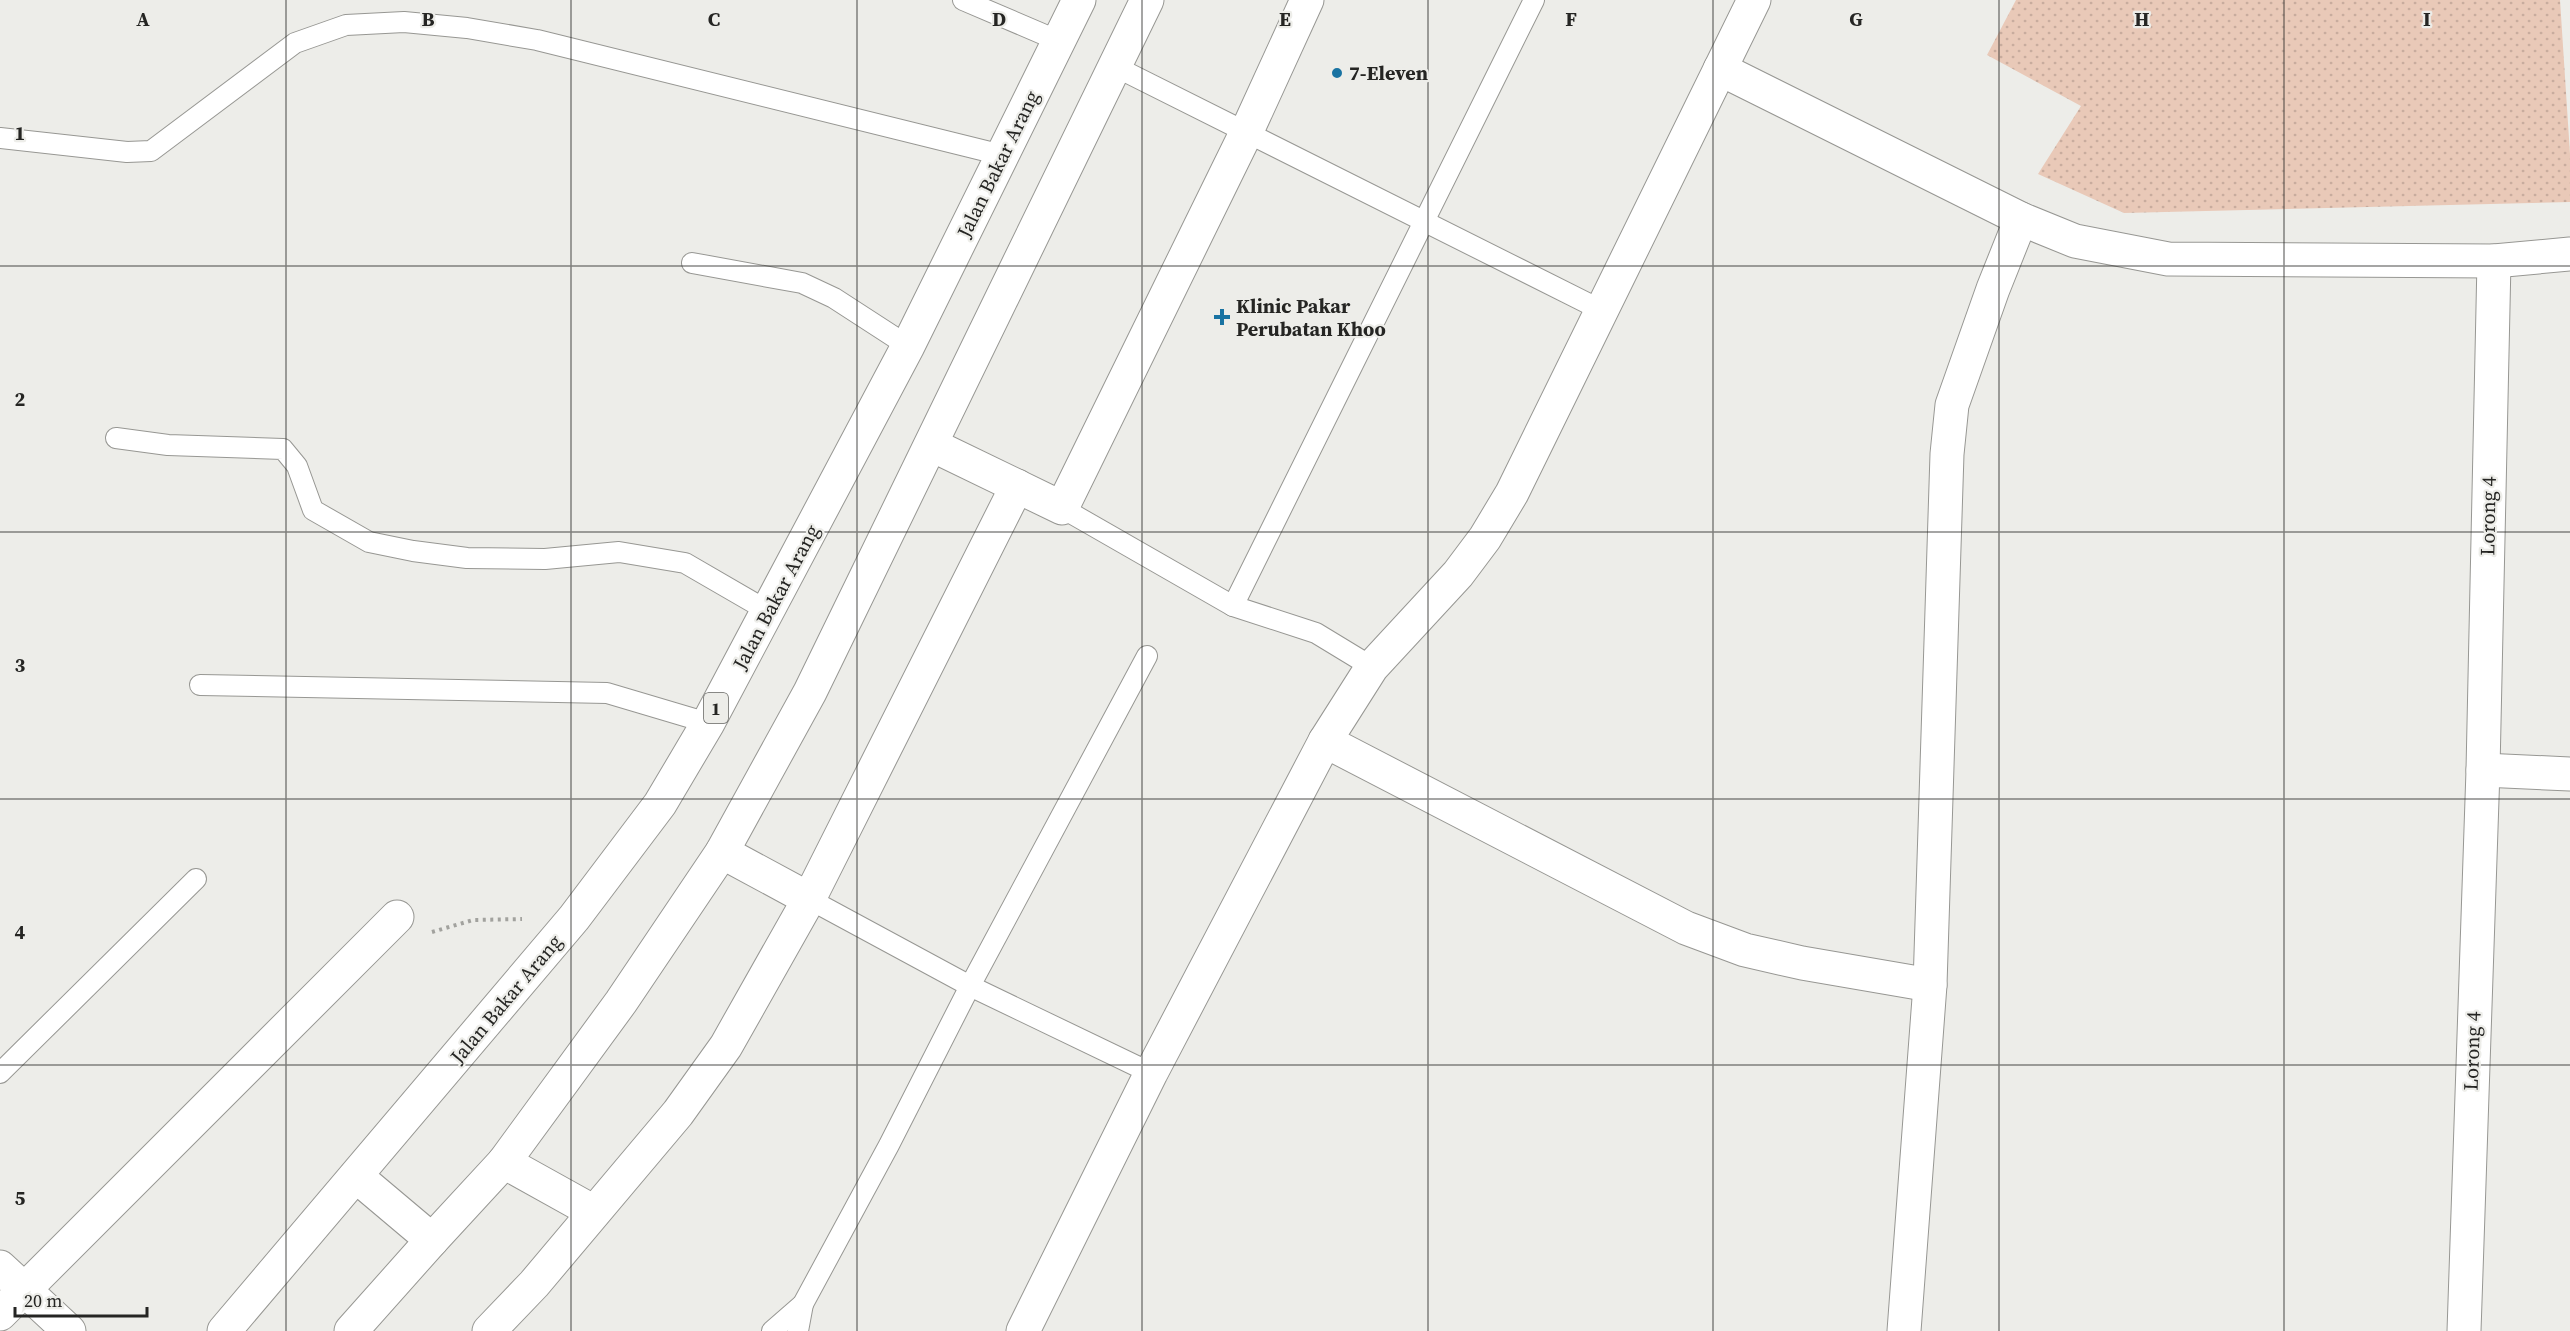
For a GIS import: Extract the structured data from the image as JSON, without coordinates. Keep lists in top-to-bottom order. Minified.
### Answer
{"streets":{"street":["Jalan Bakar Arang","Lorong 4","1"]},"places":{"other":["7-Eleven"],"health":["Klinic Pakar Perubatan Khoo"]},"scale_bar":"20 m","grid":{"columns":["A","B","C","D","E","F","G","H","I"],"rows":["1","2","3","4","5"]}}
